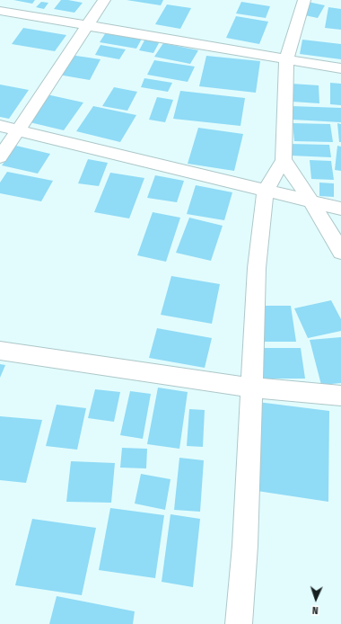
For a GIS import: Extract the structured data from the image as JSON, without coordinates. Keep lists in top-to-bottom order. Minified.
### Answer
{"north":"bottom"}
